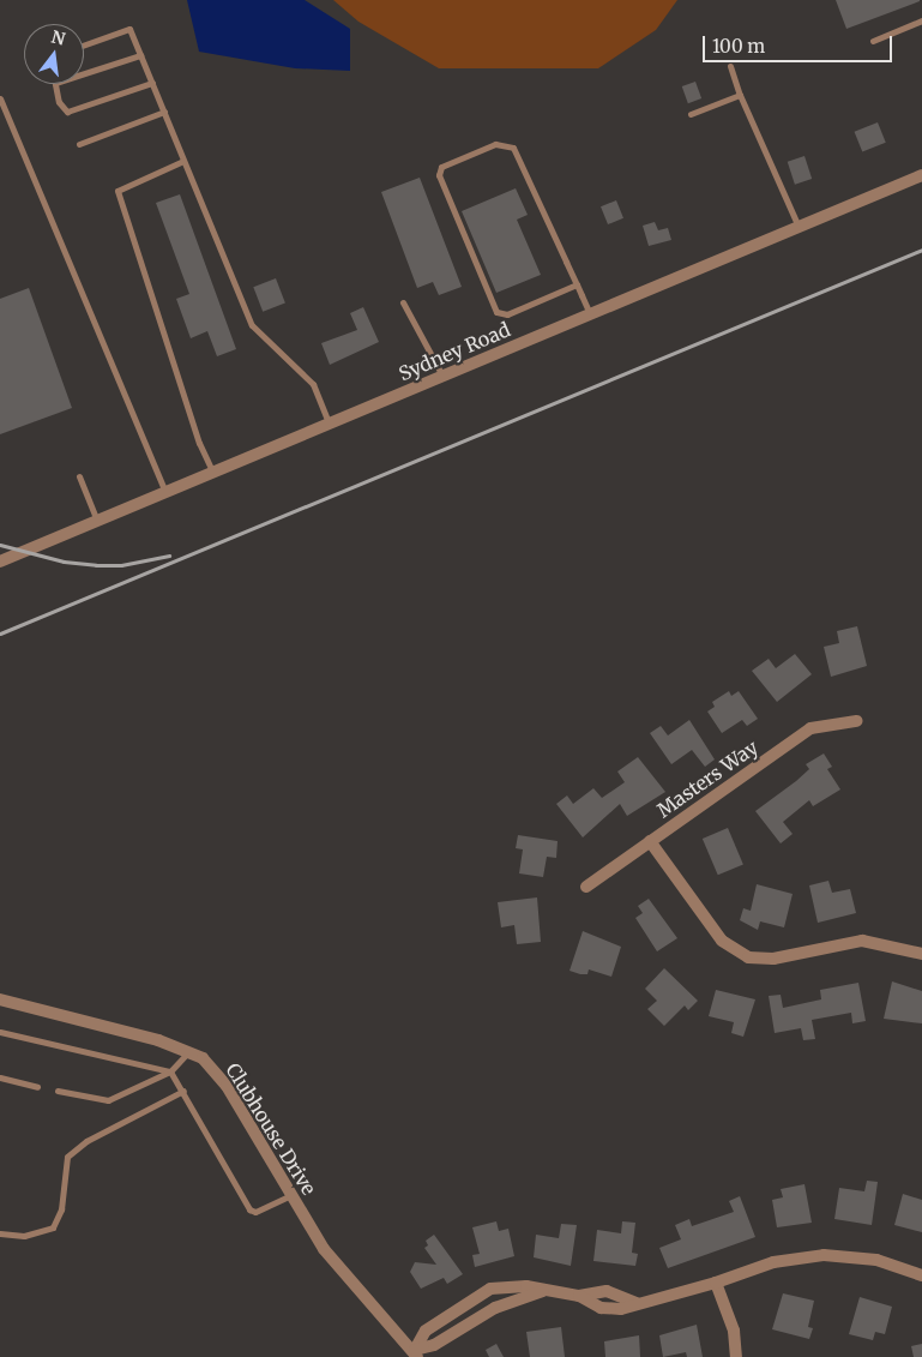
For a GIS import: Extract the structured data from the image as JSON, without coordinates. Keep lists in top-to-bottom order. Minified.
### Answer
{"streets":{"street":["Sydney Road","Masters Way","Clubhouse Drive"]},"scale_bar":"100 m","north":"top"}
